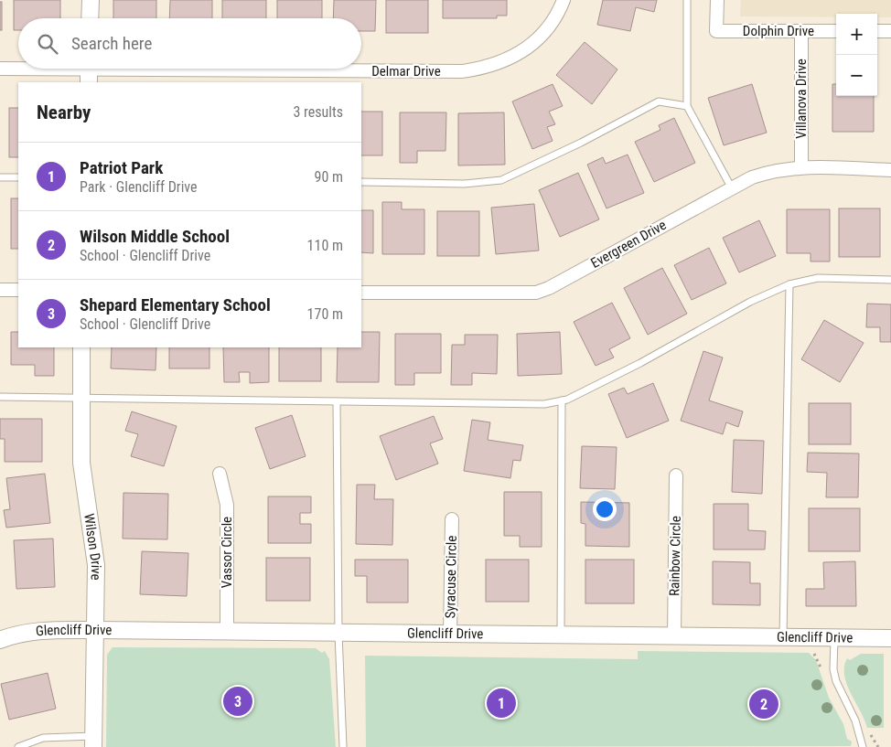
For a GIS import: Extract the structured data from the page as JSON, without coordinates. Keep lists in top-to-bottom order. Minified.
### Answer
{"streets":{"street":["Dolphin Drive","Delmar Drive","Villanova Drive","Evergreen Drive","Wilson Drive","Vassor Circle","Rainbow Circle","Syracuse Circle","Glencliff Drive"]},"crossings":[["Dolphin Drive","Villanova Drive"],["Villanova Drive","Evergreen Drive"],["Wilson Drive","Glencliff Drive"],["Vassor Circle","Glencliff Drive"],["Rainbow Circle","Glencliff Drive"],["Syracuse Circle","Glencliff Drive"]],"page":{"map_buttons":["+","−"],"search":"Search here","heading":["Nearby","3 results"],"list":[{"mark":"1","name":"Patriot Park","note":"Park · Glencliff Drive","value":"90 m"},{"mark":"2","name":"Wilson Middle School","note":"School · Glencliff Drive","value":"110 m"},{"mark":"3","name":"Shepard Elementary School","note":"School · Glencliff Drive","value":"170 m"}],"pins":["3","1","2"]}}
